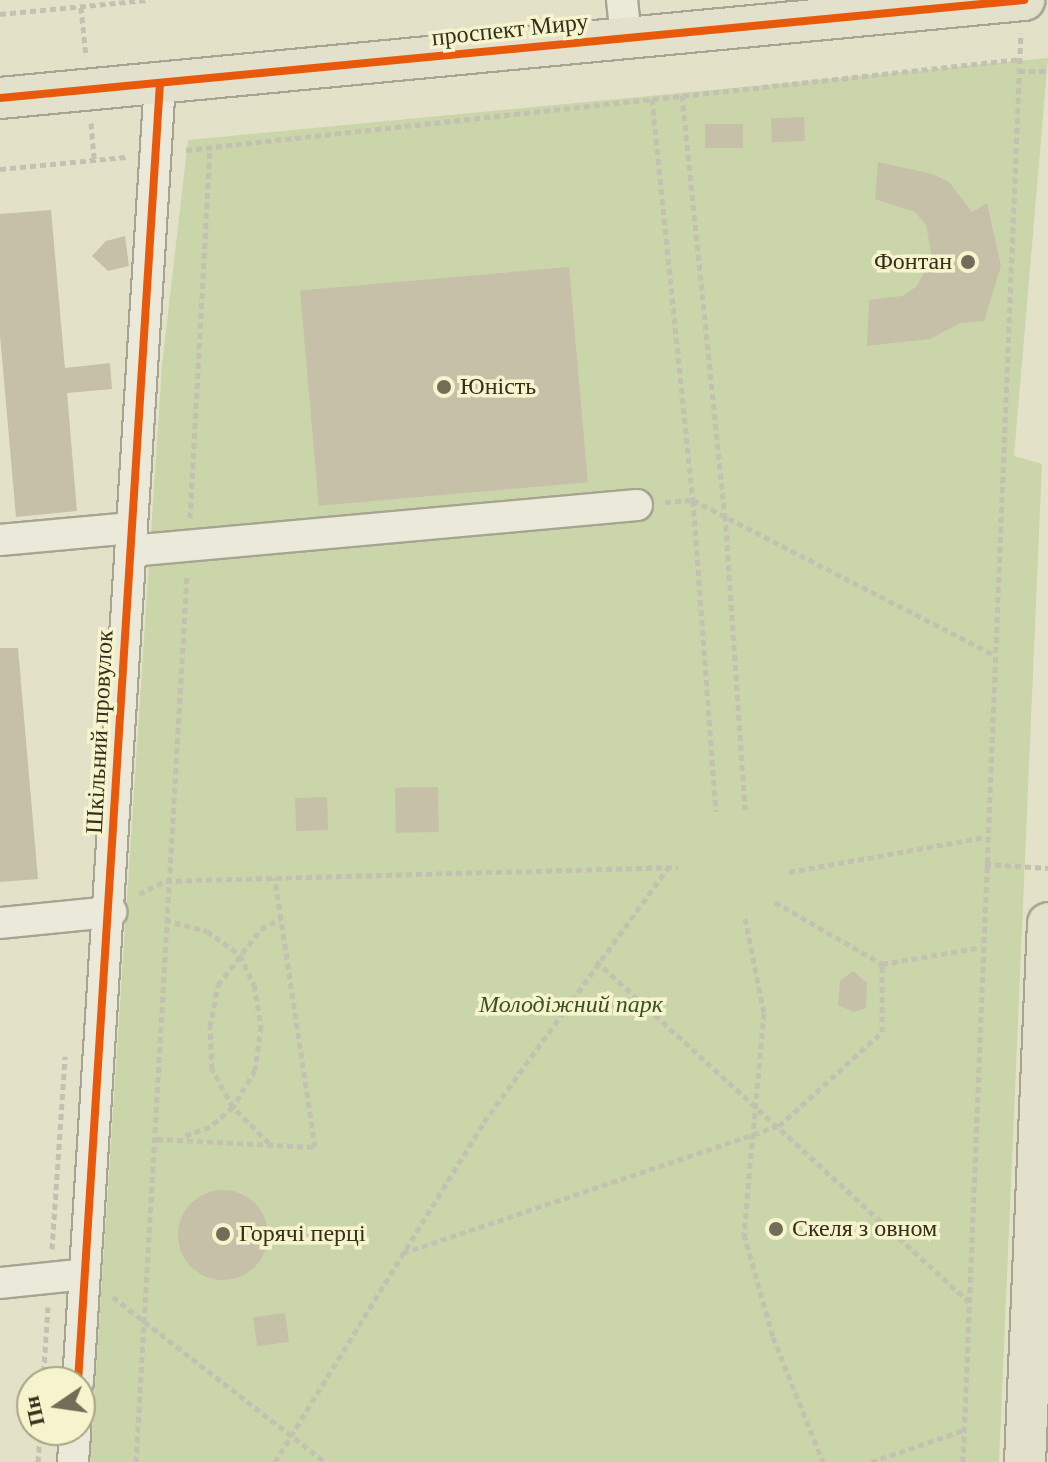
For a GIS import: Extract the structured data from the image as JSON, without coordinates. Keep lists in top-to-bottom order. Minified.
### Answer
{"streets":{"main road":["проспект Миру"],"street":["Шкільний провулок"]},"crossings":[["проспект Миру","Шкільний провулок"]],"parks":["Молодіжний парк"],"places":["Фонтан","Юність","Скеля з овном","Горячі перці"],"north":"left"}
